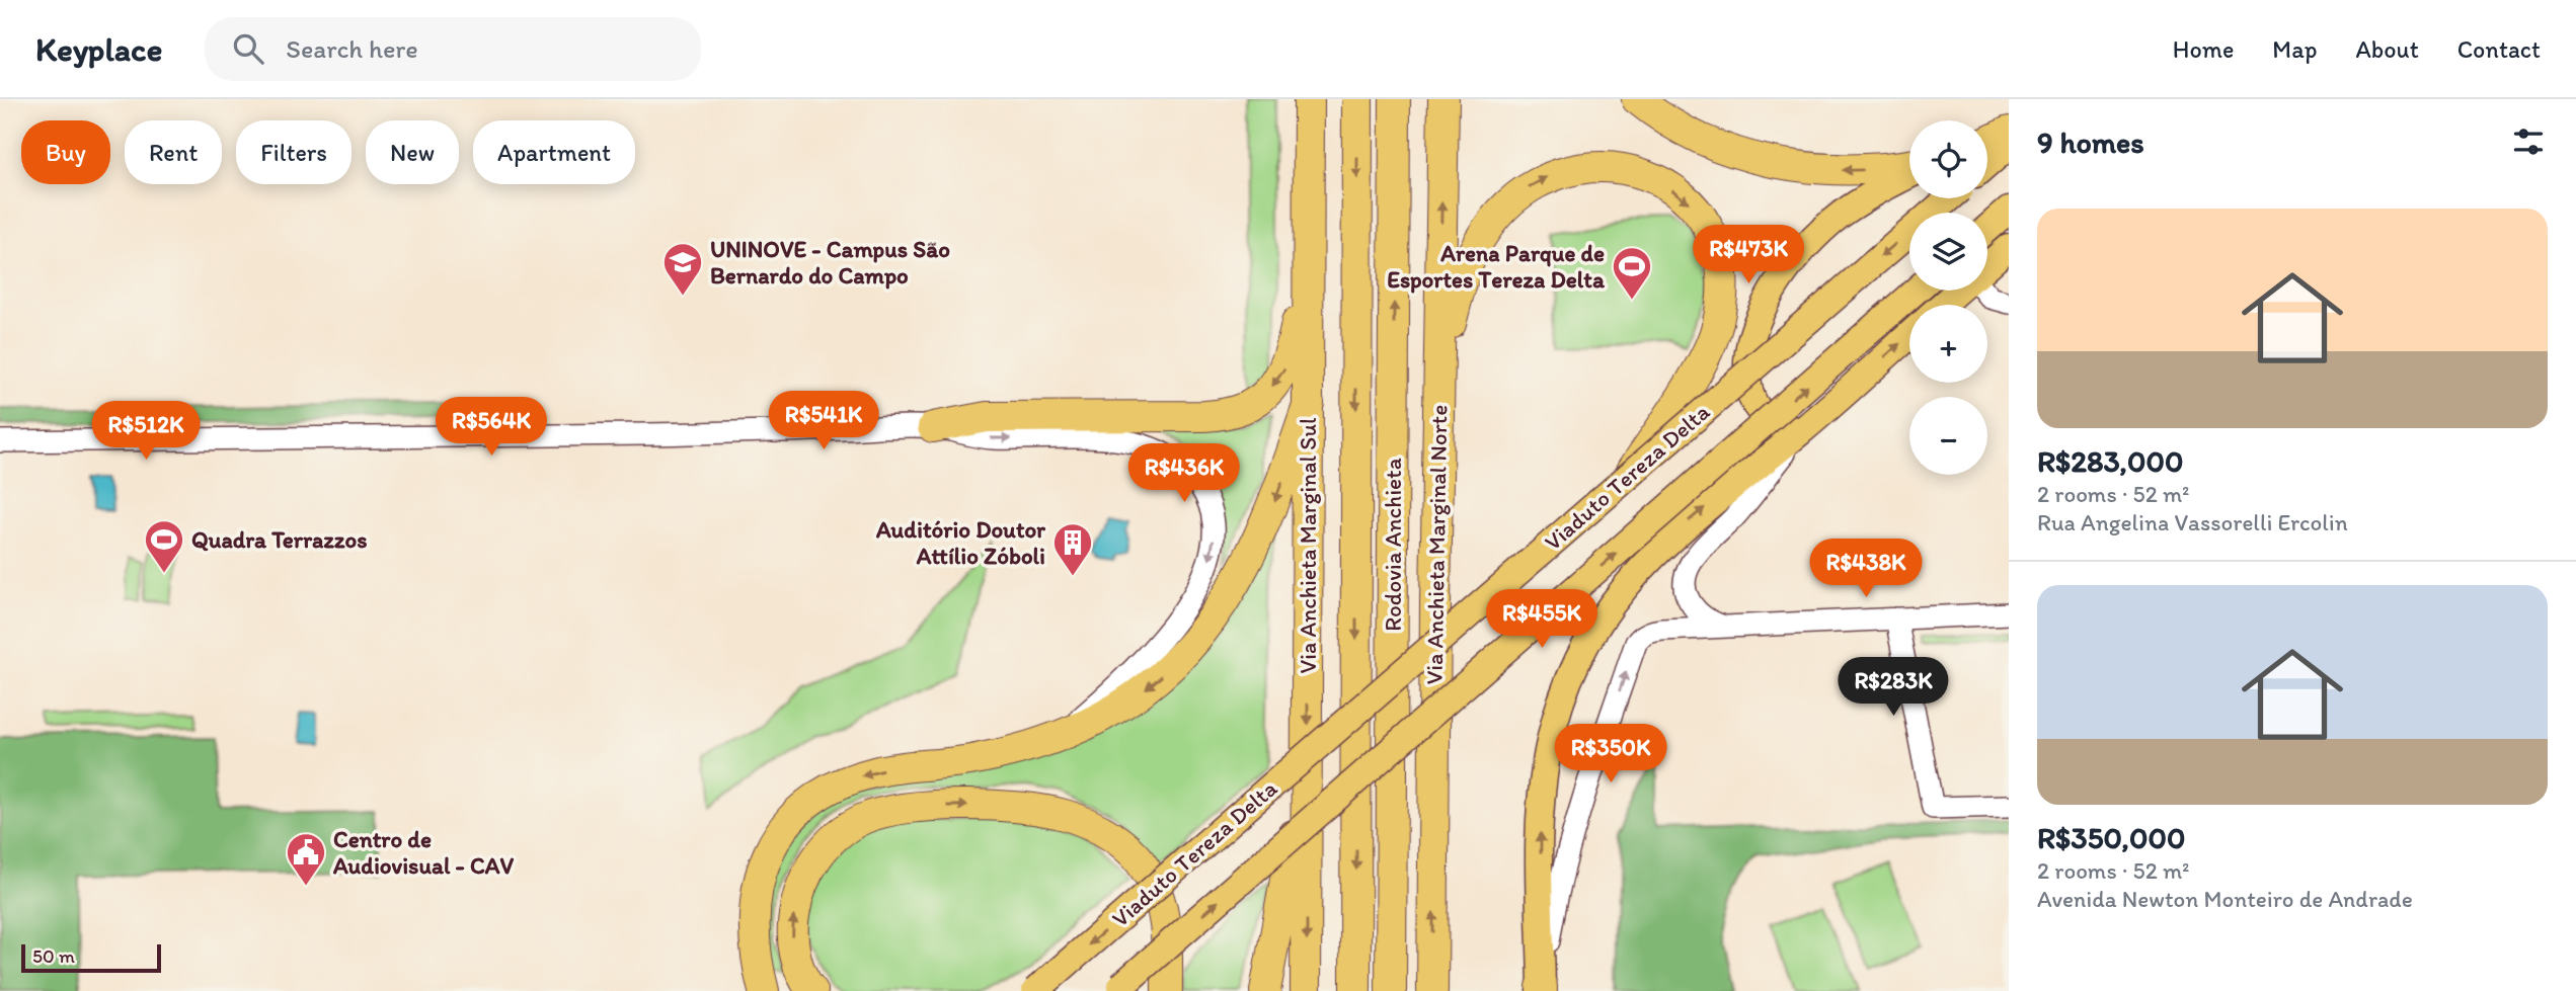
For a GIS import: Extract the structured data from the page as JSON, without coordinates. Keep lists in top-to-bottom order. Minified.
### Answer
{"streets":{"highway":["Rodovia Anchieta","Via Anchieta Marginal Norte","Via Anchieta Marginal Sul"],"main road":["Viaduto Tereza Delta"]},"one_way":["Via Anchieta Marginal Norte"],"places":{"school or university":["UNINOVE - Campus São Bernardo do Campo"],"sports":["Arena Parque de Esportes Tereza Delta","Quadra Terrazzos"],"building":["Auditório Doutor Attílio Zóboli"],"public building":["Centro de Audiovisual - CAV"]},"scale_bar":"50 m","page":{"header":"Keyplace","search":"Search here","nav":["Home","Map","About","Contact"],"heading":"9 homes","map_buttons":["+","−"],"chip":["Buy","Rent","Filters","New","Apartment"],"list":[{"name":"R$283,000","note":"2 rooms · 52 m² · Rua Angelina Vassorelli Ercolin"},{"name":"R$350,000","note":"2 rooms · 52 m² · Avenida Newton Monteiro de Andrade"}],"price":["R$473K","R$541K","R$564K","R$512K","R$436K","R$438K","R$455K","R$283K","R$350K"],"scale":"50 m"}}
